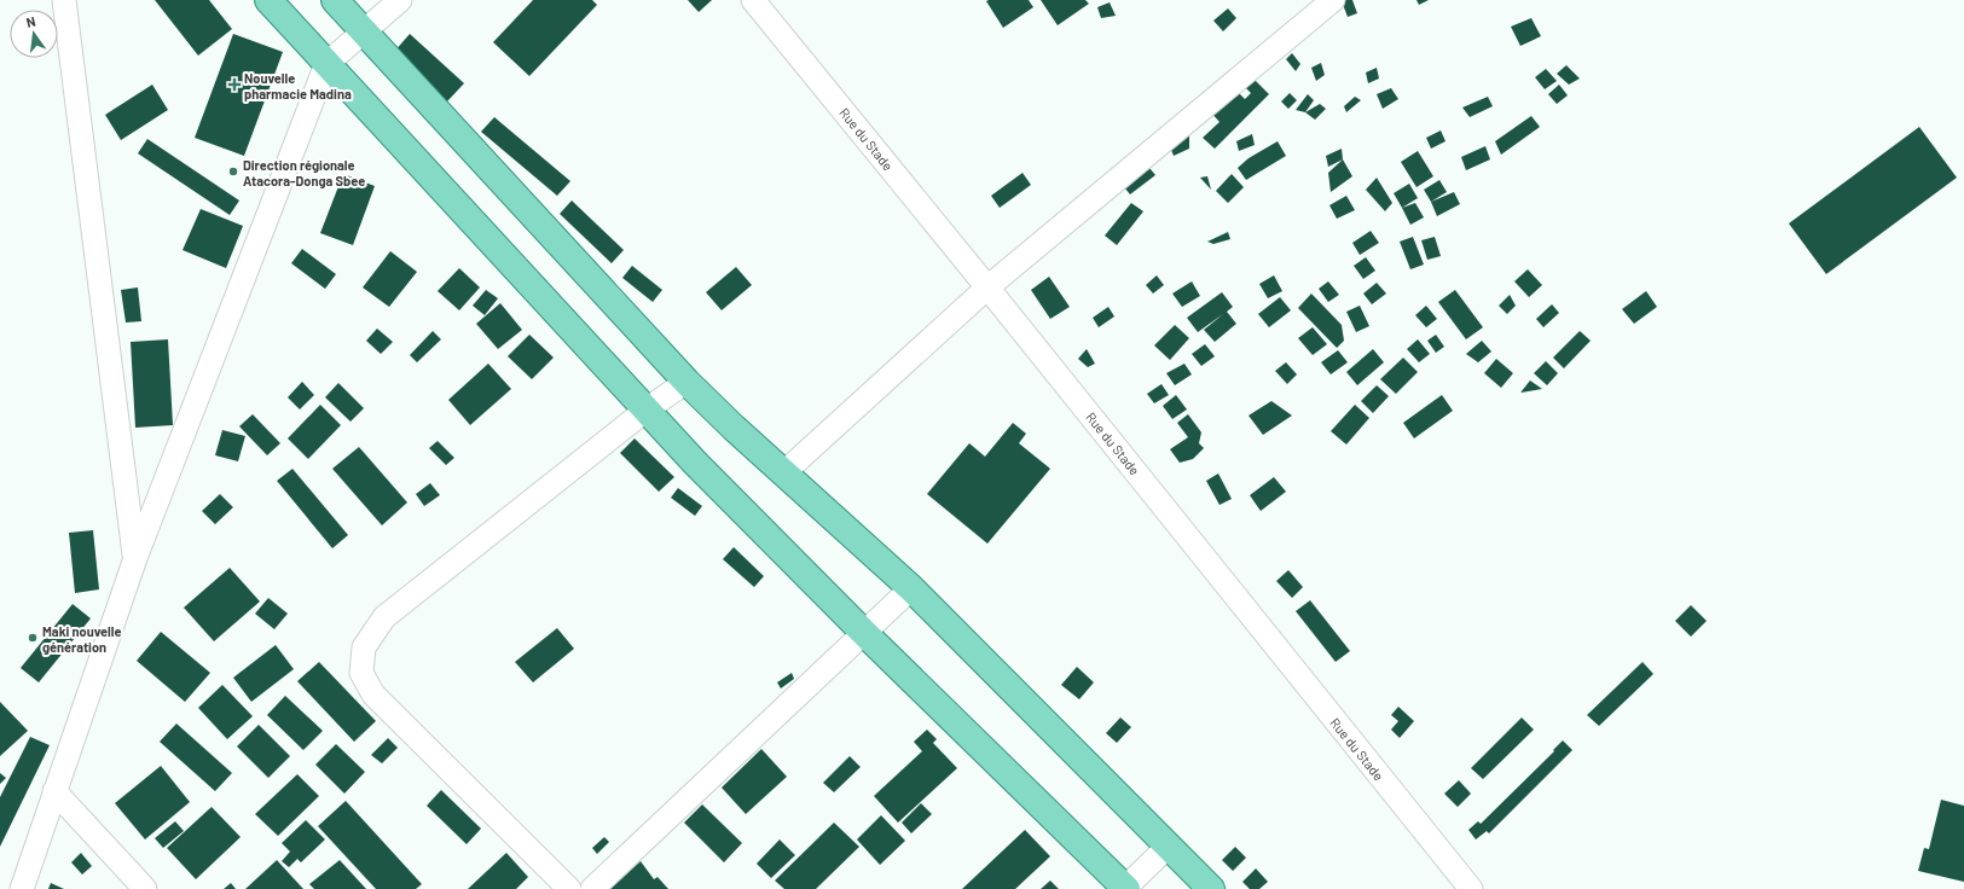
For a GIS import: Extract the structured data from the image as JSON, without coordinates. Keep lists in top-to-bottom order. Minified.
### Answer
{"streets":{"street":["Rue du Stade"]},"places":{"health":["Nouvelle pharmacie Madina"],"other":["Direction régionale Atacora-Donga Sbee","Maki nouvelle génération"]},"north":"top"}
